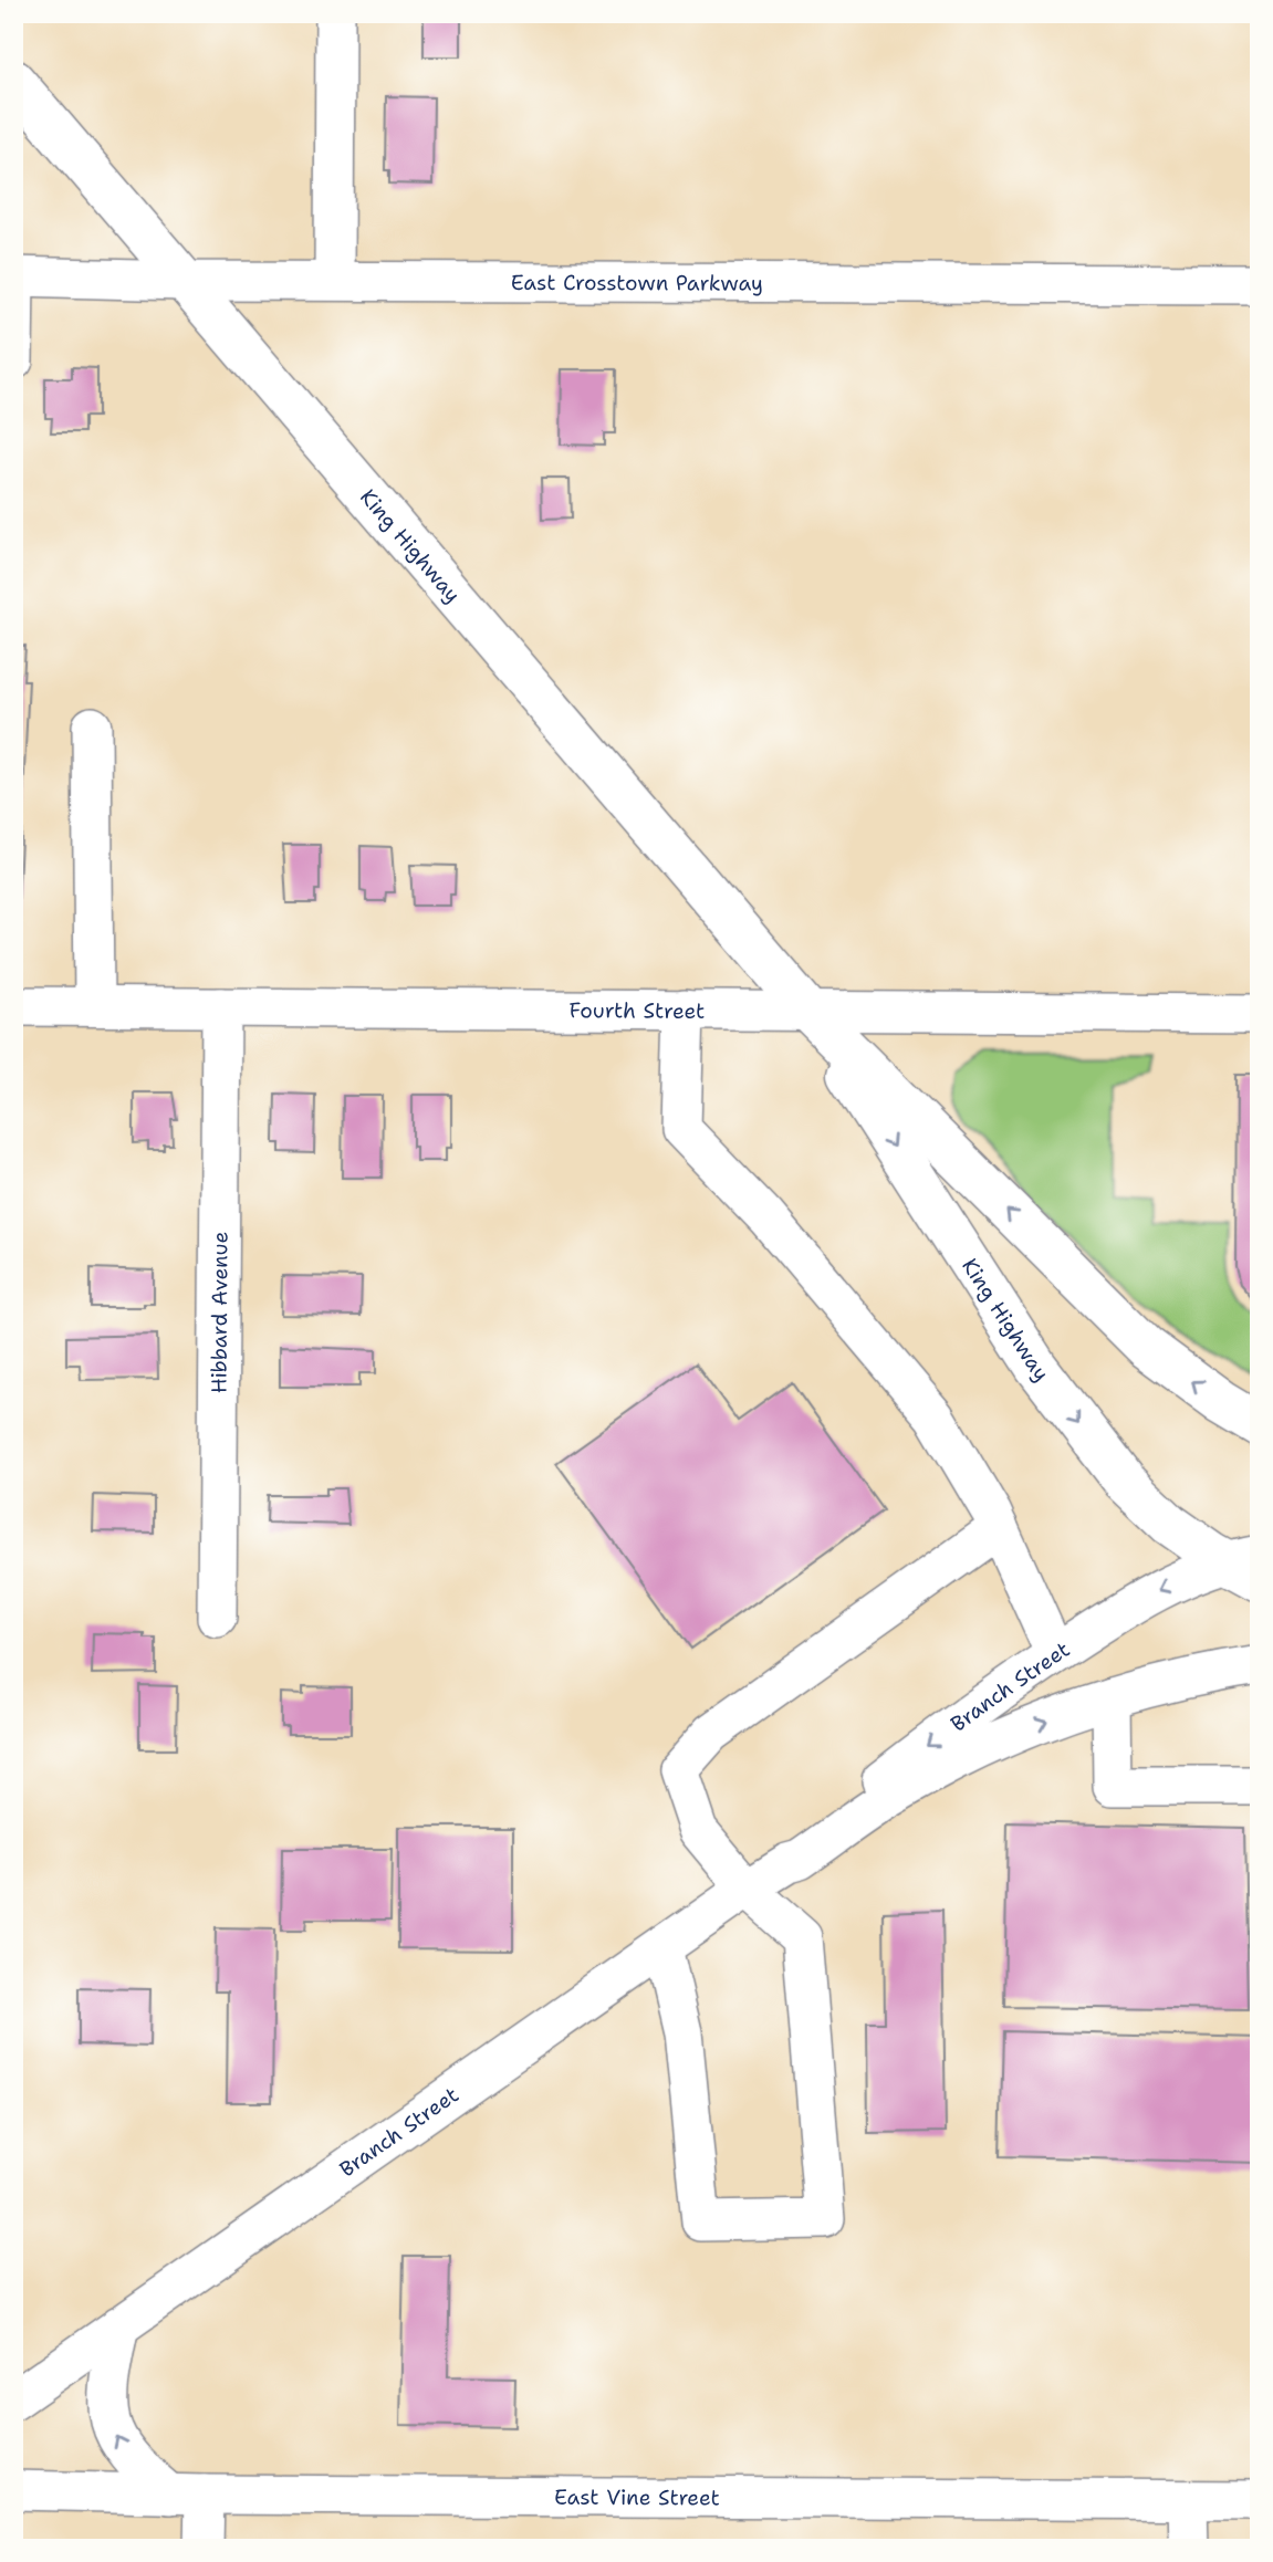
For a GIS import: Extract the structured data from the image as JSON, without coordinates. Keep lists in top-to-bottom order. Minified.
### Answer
{"streets":{"main road":["King Highway"],"street":["East Crosstown Parkway","Fourth Street","Hibbard Avenue","Branch Street","East Vine Street"]},"crossings":[["East Crosstown Parkway","King Highway"],["King Highway","Fourth Street"],["King Highway","Branch Street"],["Fourth Street","Hibbard Avenue"]]}
